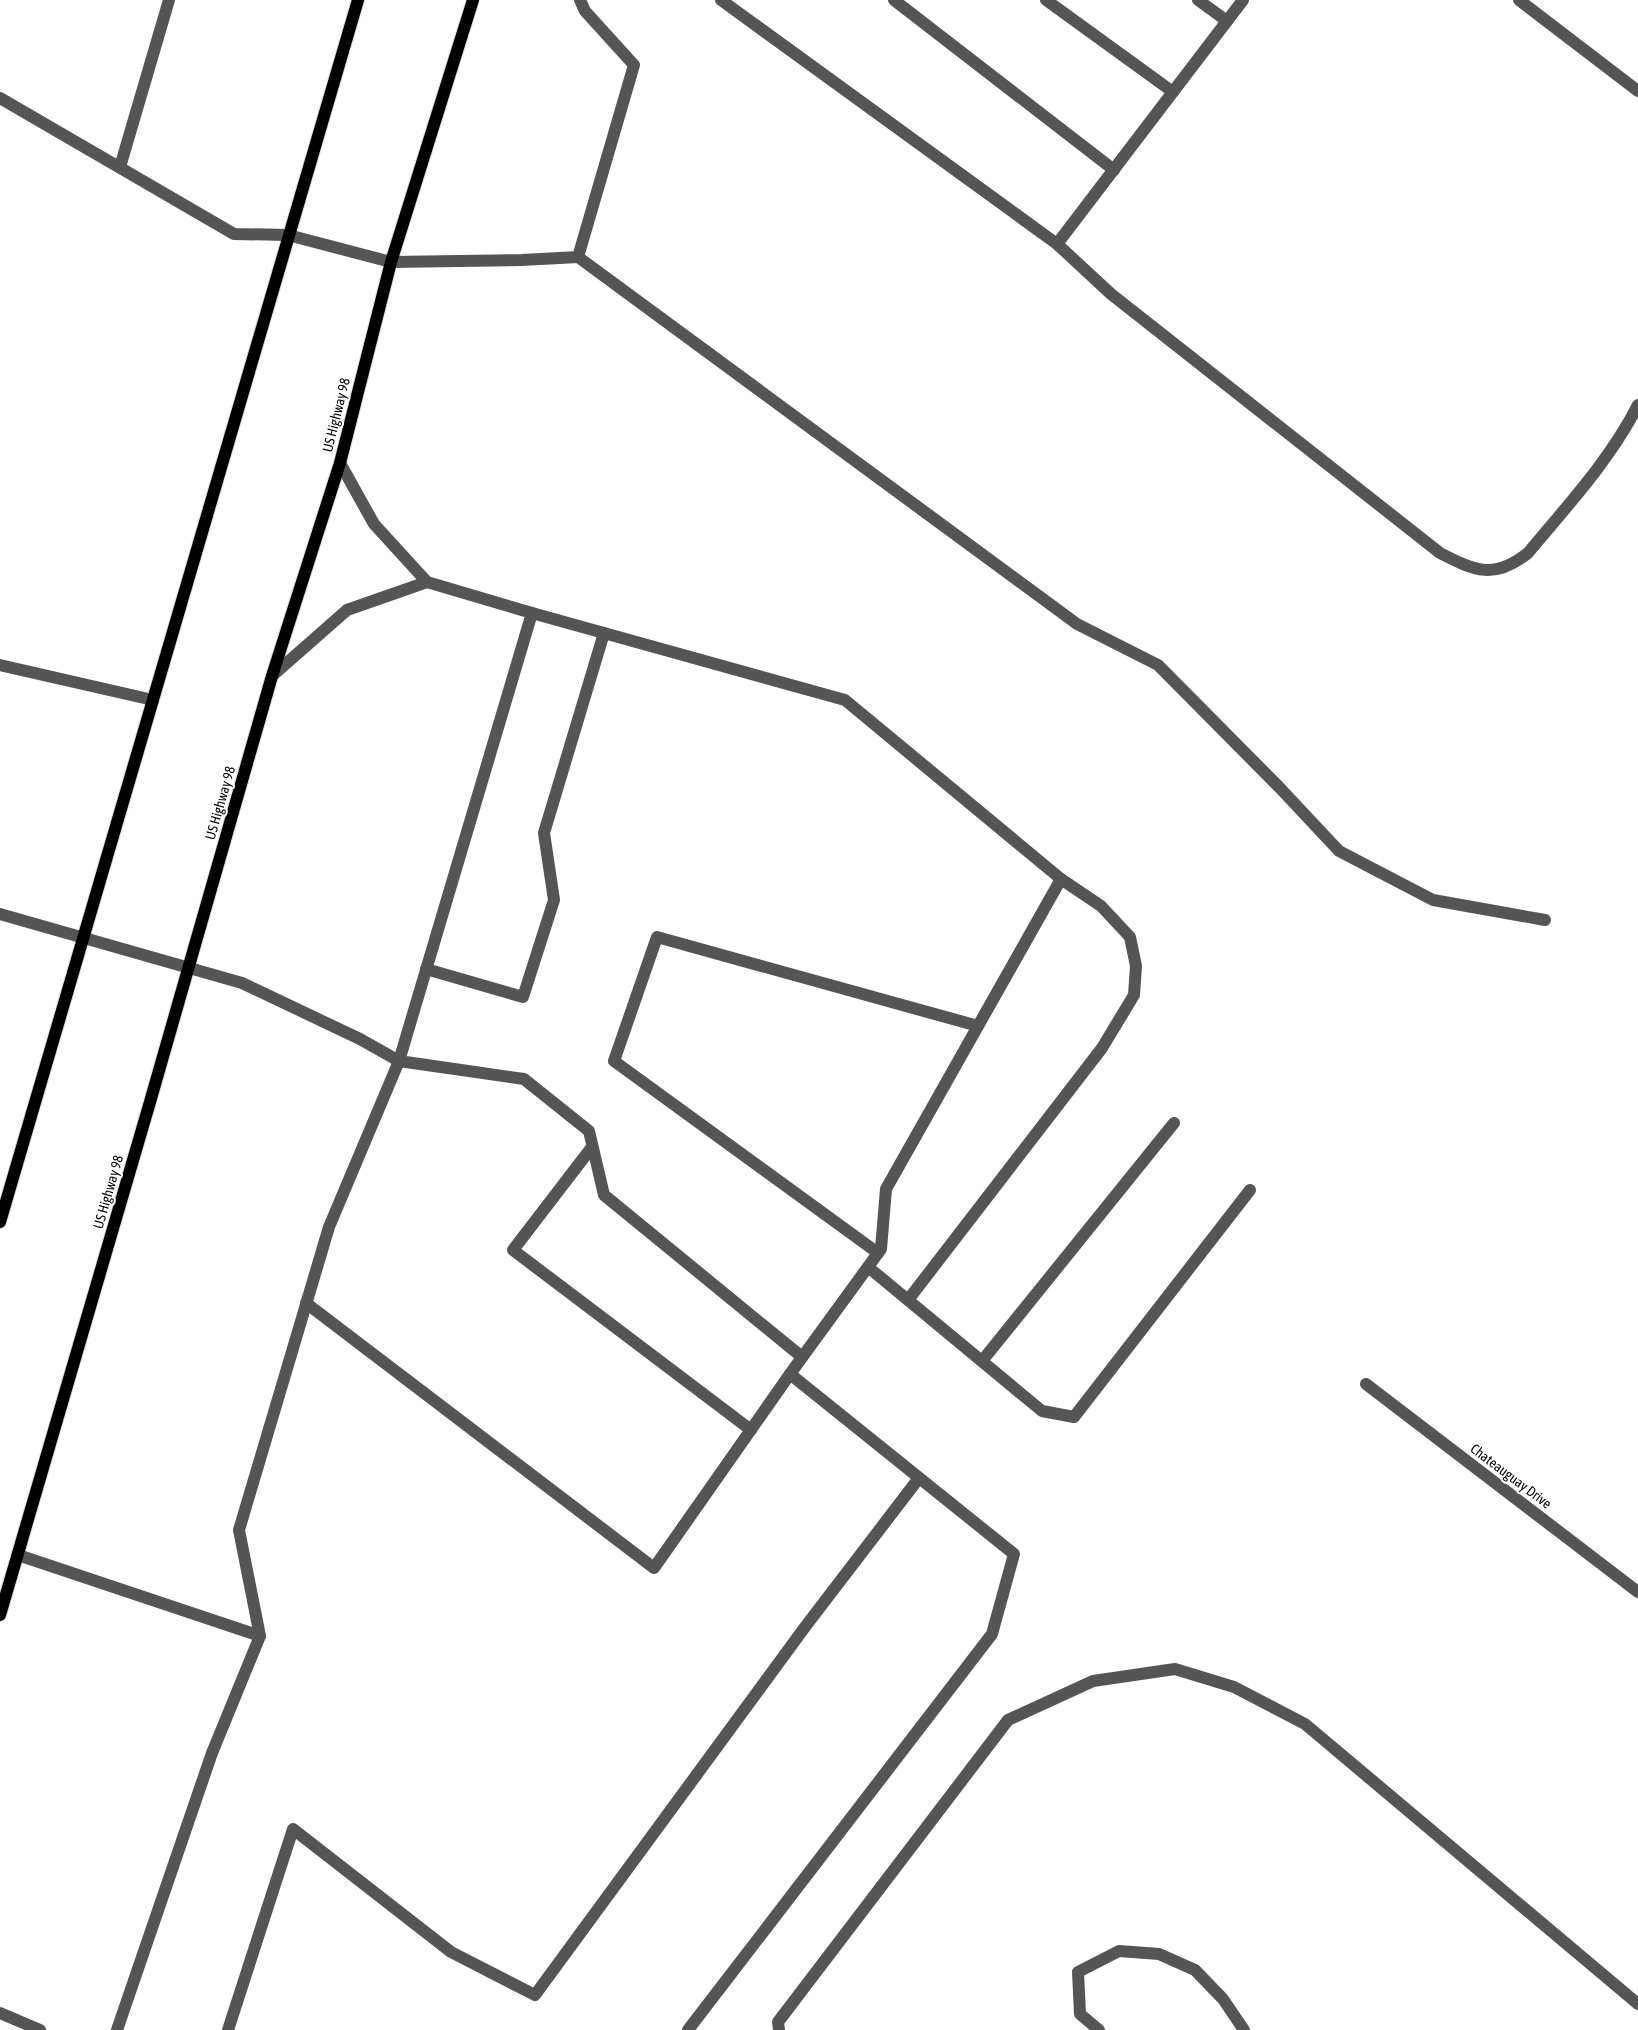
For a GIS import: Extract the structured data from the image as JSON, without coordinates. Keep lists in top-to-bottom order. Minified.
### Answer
{"streets":{"main road":["US Highway 98"],"street":["Chateauguay Drive"]}}
